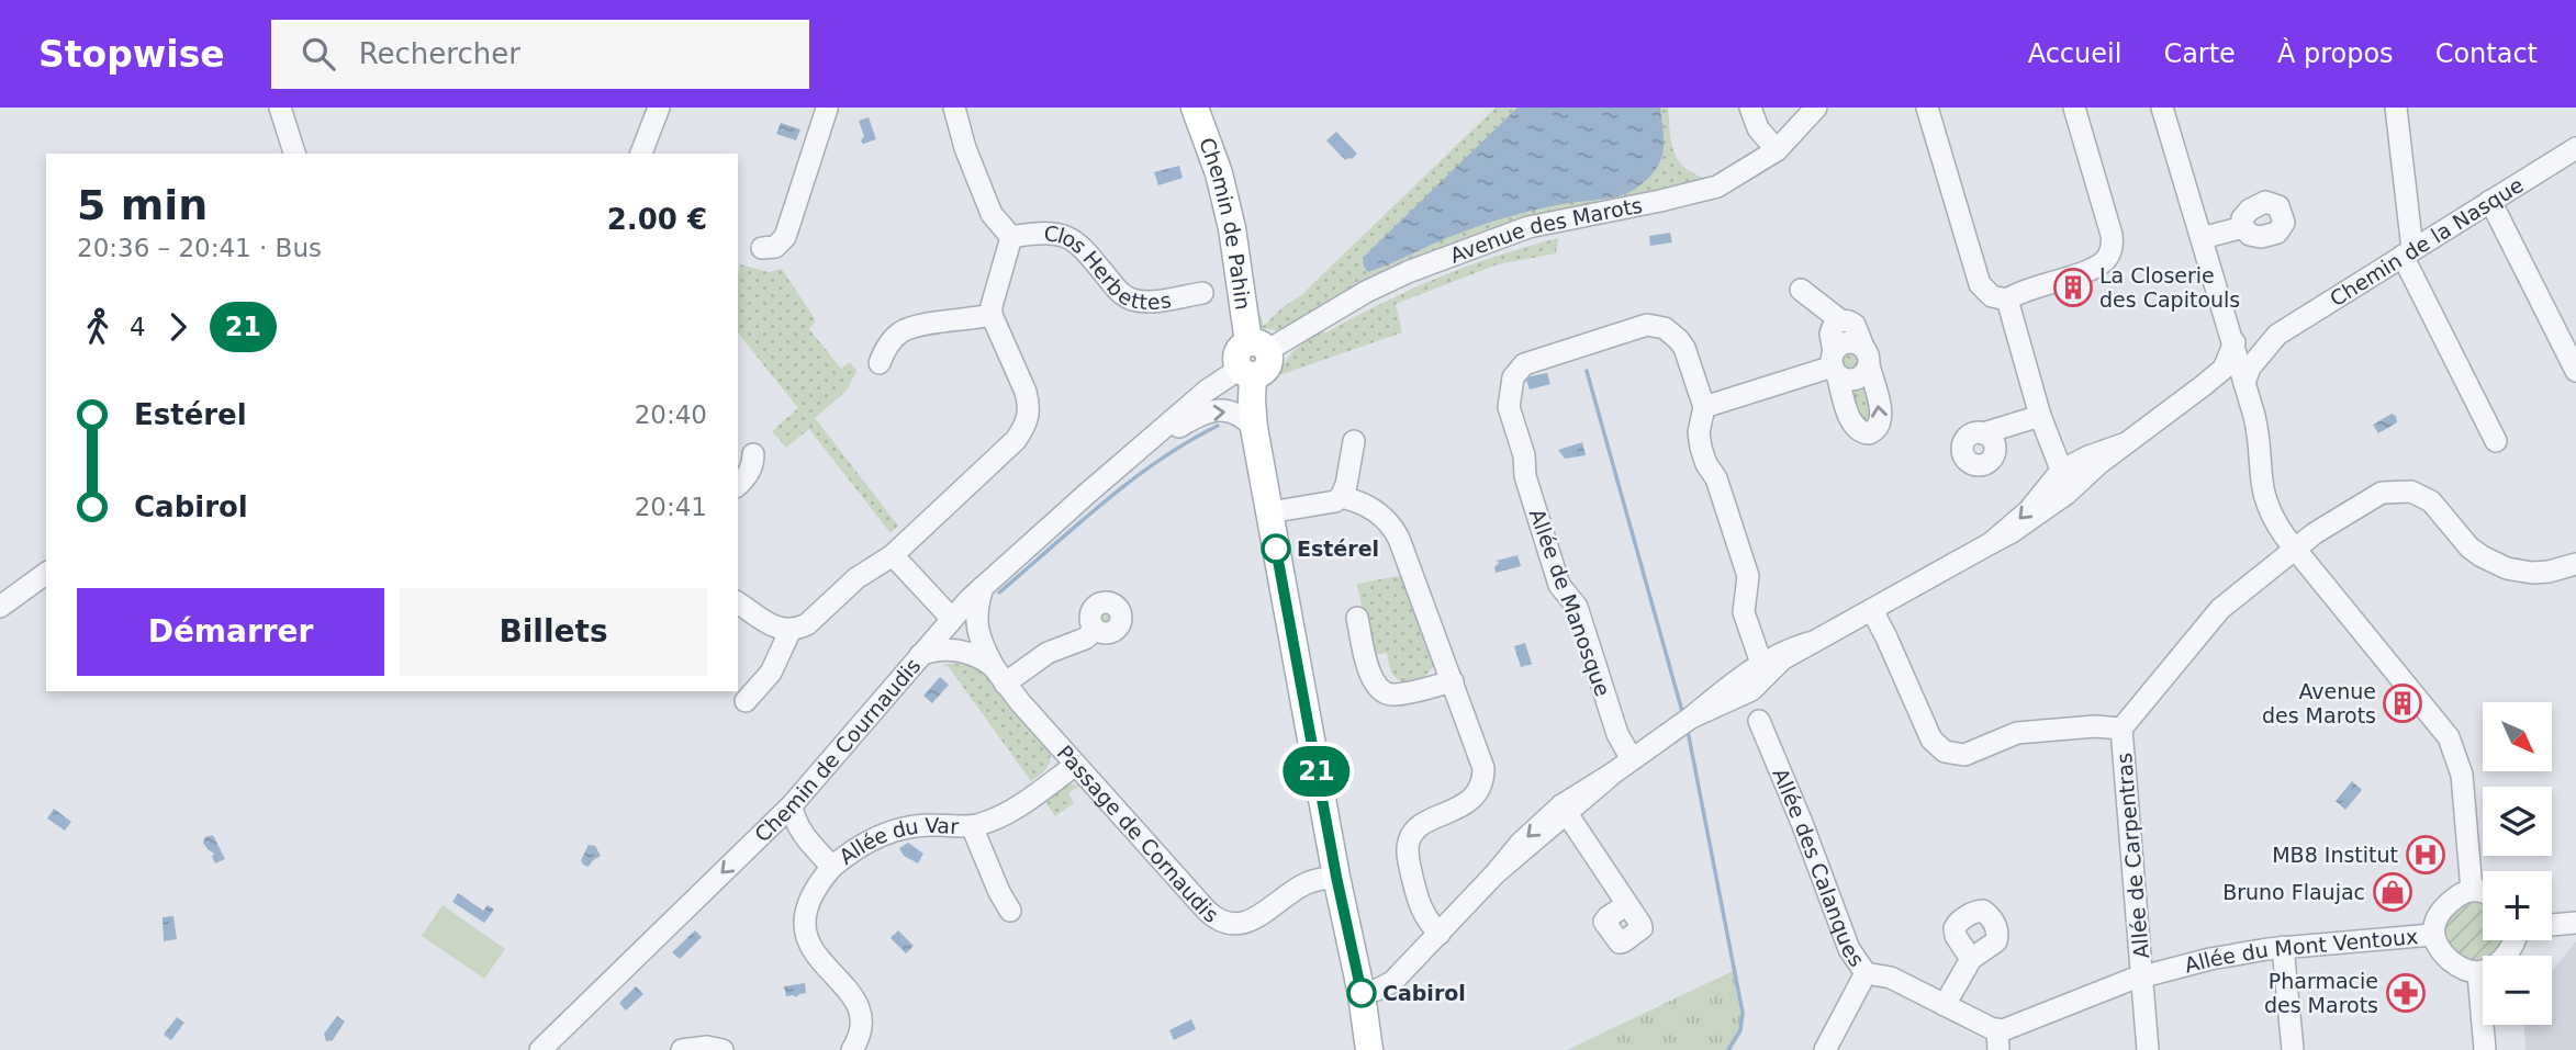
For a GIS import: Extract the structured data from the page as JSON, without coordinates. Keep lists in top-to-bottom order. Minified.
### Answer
{"streets":{"main road":["Chemin de Pahin"],"street":["Avenue des Marots","Chemin de la Nasque","Clos Herbettes","Allée de Manosque","Chemin de Cournaudis","Passage de Cornaudis","Allée du Var","Allée de Carpentras","Allée des Calanques","Allée du Mont Ventoux"]},"crossings":[["Chemin de Pahin","Avenue des Marots"],["Allée de Manosque","Allée des Calanques"],["Chemin de Cournaudis","Passage de Cornaudis"],["Chemin de Cournaudis","Allée du Var"],["Passage de Cornaudis","Allée du Var"],["Allée de Carpentras","Allée du Mont Ventoux"]],"places":{"building":["La Closerie des Capitouls","Avenue des Marots"],"other":["Estérel","Cabirol"],"hospital":["MB8 Institut"],"shop":["Bruno Flaujac"],"pharmacy":["Pharmacie des Marots"]},"lines":["bus line 21"],"north":"bottom right","page":{"header":"Stopwise","search":"Rechercher","nav":["Accueil","Carte","À propos","Contact"],"on_map":"21","heading":["5 min","20:36 – 20:41 · Bus","2.00 €"],"legs":["4","21"],"list":[{"name":"Estérel","value":"20:40"},{"name":"Cabirol","value":"20:41"}],"buttons":["Démarrer","Billets"],"map_buttons":["+","−"]}}
